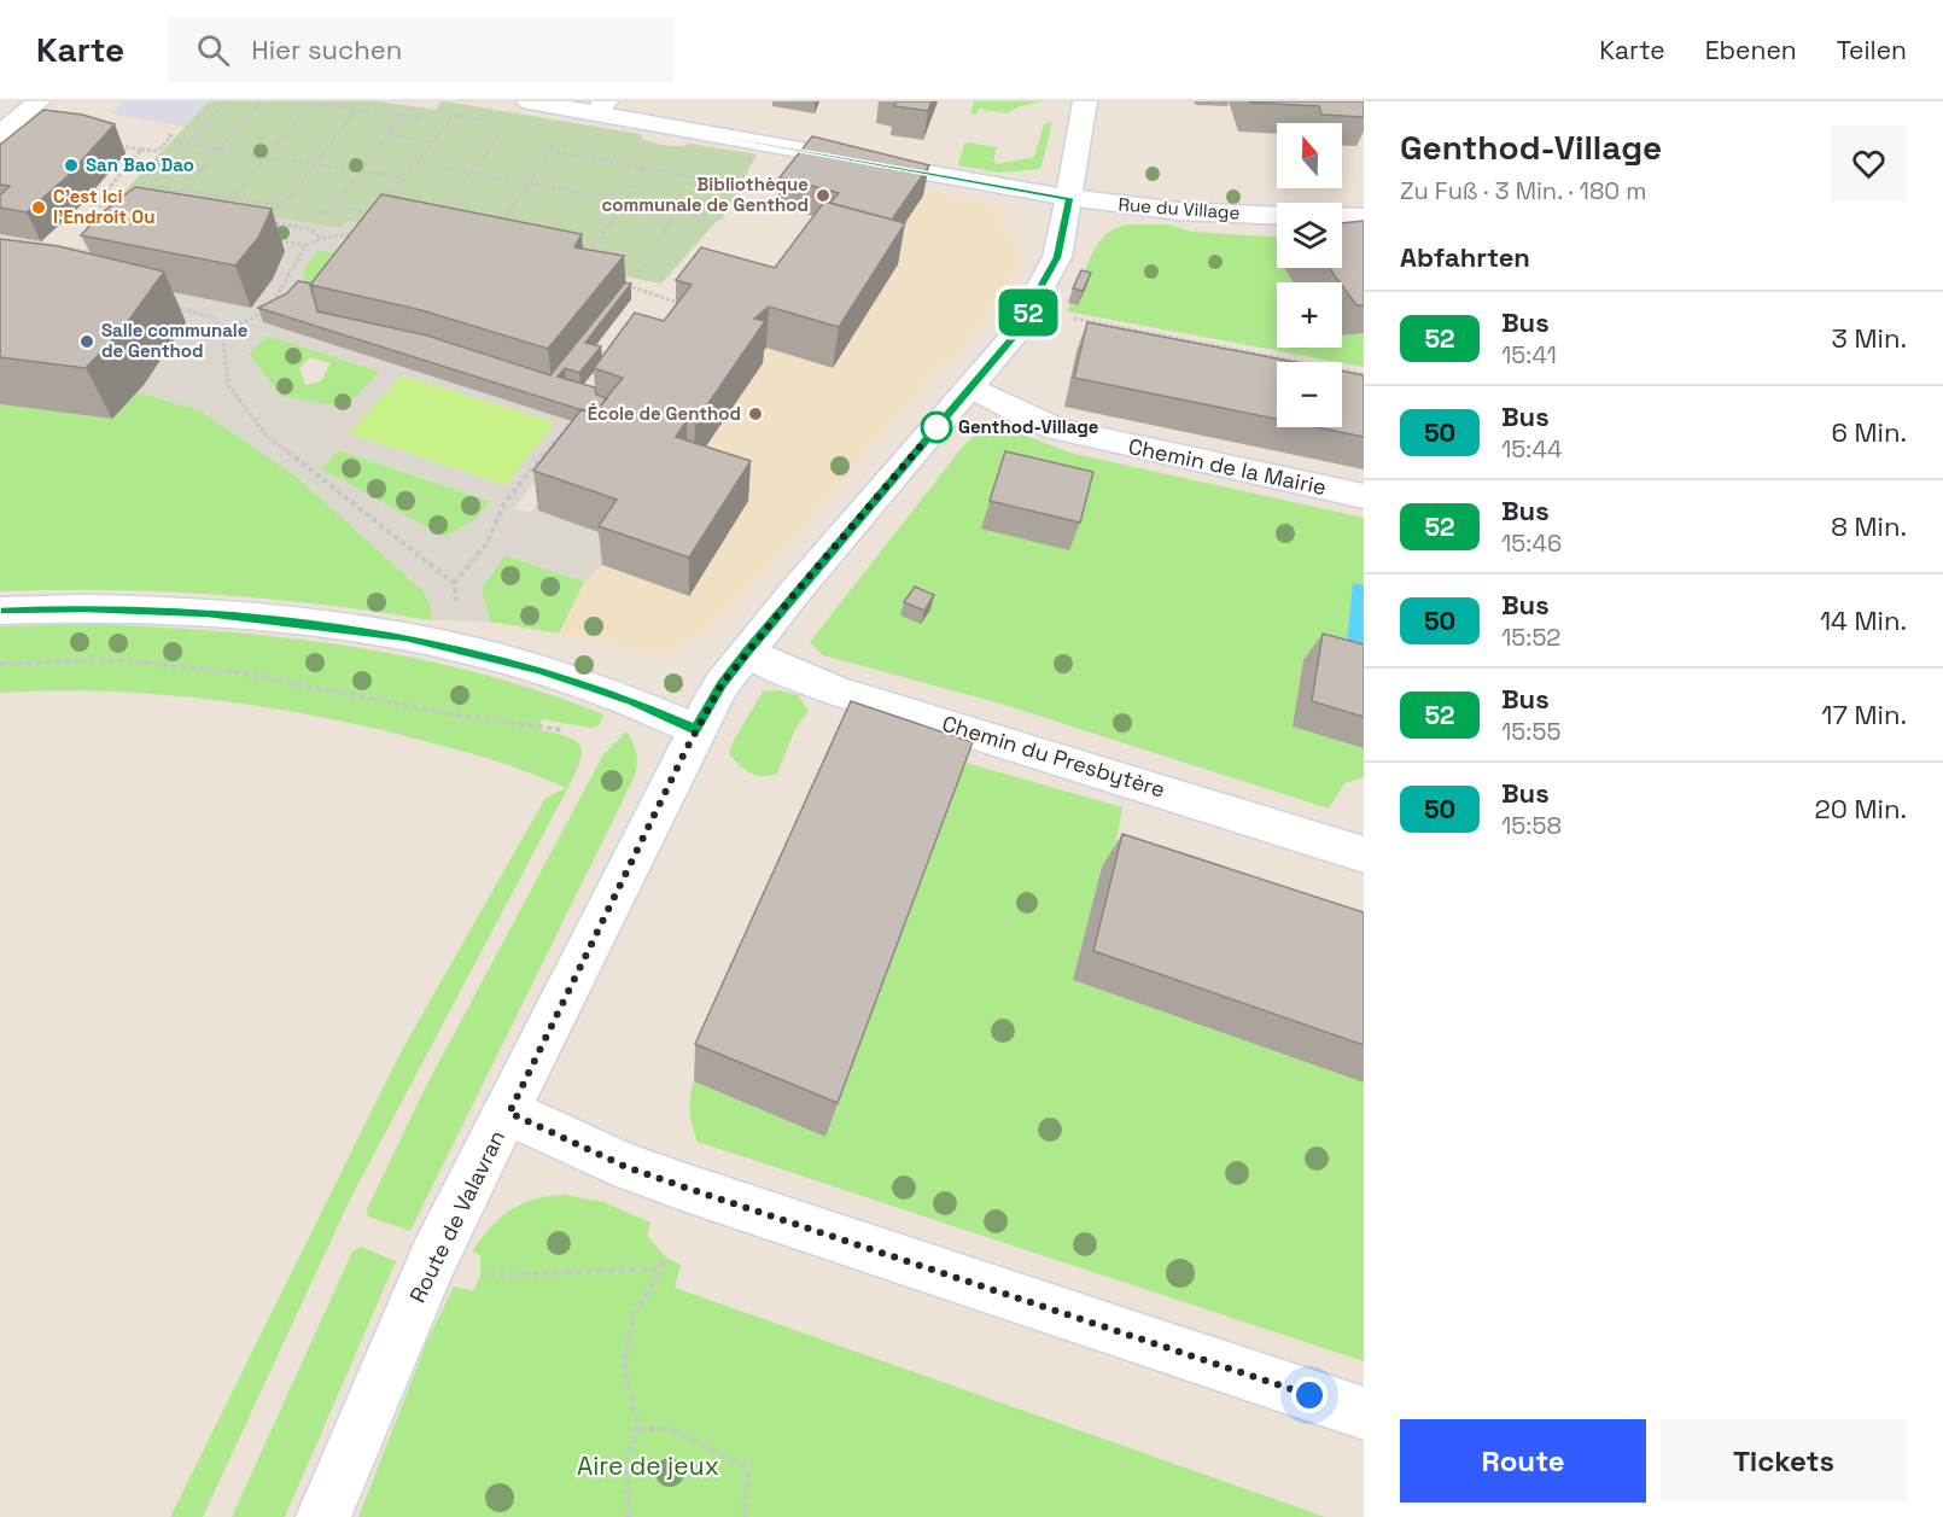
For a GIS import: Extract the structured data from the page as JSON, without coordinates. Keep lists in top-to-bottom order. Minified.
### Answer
{"streets":{"street":["Rue du Village","Chemin de la Mairie","Chemin du Presbytère","Route de Valavran"]},"crossings":[["Rue du Village","Route de Valavran"],["Chemin de la Mairie","Route de Valavran"],["Chemin du Presbytère","Route de Valavran"]],"parks":["Aire de jeux"],"places":["San Bao Dao","Bibliothèque communale de Genthod","C'est Ici l'Endroit Ou","Salle communale de Genthod","École de Genthod","Genthod-Village"],"lines":["bus line 52"],"north":"top","page":{"header":"Karte","search":"Hier suchen","nav":["Karte","Ebenen","Teilen"],"on_map":"52","heading":[["Genthod-Village","Zu Fuß · 3 Min. · 180 m"],"Abfahrten"],"map_buttons":["+","−"],"list":[{"mark":"52","name":"Bus","note":"15:41","value":"3 Min."},{"mark":"50","name":"Bus","note":"15:44","value":"6 Min."},{"mark":"52","name":"Bus","note":"15:46","value":"8 Min."},{"mark":"50","name":"Bus","note":"15:52","value":"14 Min."},{"mark":"52","name":"Bus","note":"15:55","value":"17 Min."},{"mark":"50","name":"Bus","note":"15:58","value":"20 Min."}],"buttons":["Route","Tickets"]}}
